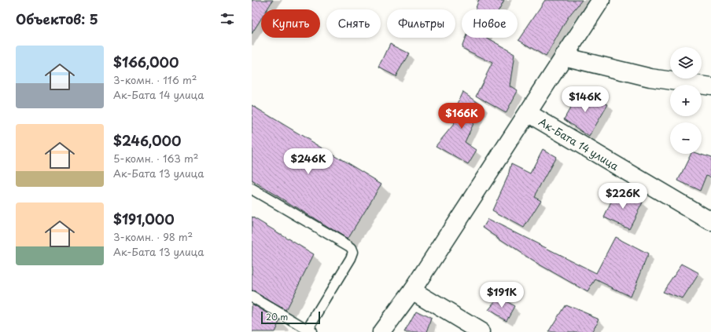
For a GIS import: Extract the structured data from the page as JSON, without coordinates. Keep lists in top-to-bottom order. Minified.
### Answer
{"streets":{"street":["Ак-Бата 14 улица"]},"scale_bar":"20 m","page":{"heading":"Объектов: 5","chip":["Купить","Снять","Фильтры","Новое"],"list":[{"name":"$166,000","note":"3-комн. · 116 m² · Ак-Бата 14 улица"},{"name":"$246,000","note":"5-комн. · 163 m² · Ак-Бата 13 улица"},{"name":"$191,000","note":"3-комн. · 98 m² · Ак-Бата 13 улица"}],"map_buttons":["+","−"],"price":["$146K","$166K","$246K","$226K","$191K"],"scale":"20 m"}}
